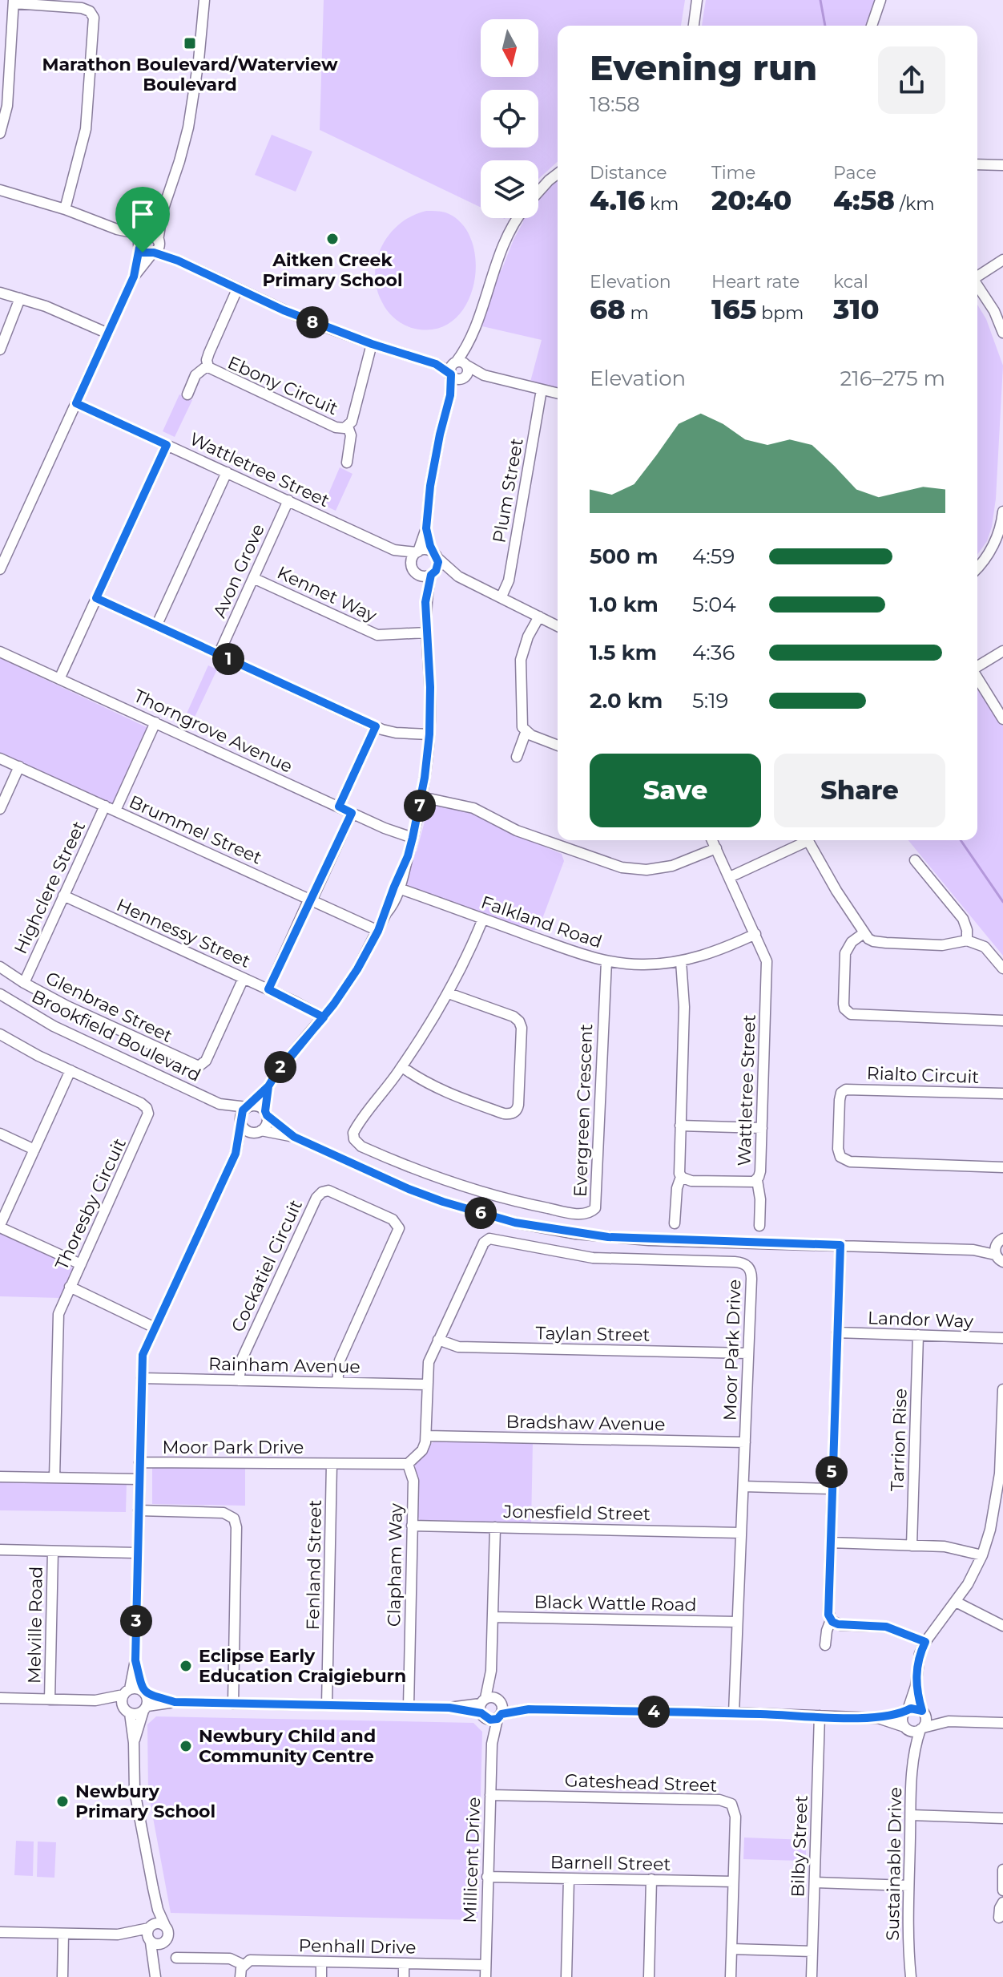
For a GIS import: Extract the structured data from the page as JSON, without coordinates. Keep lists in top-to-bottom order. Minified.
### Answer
{"streets":{"street":["Ebony Circuit","Wattletree Street","Plum Street","Avon Grove","Kennet Way","Thorngrove Avenue","Brummel Street","Highclere Street","Falkland Road","Hennessy Street","Glenbrae Street","Brookfield Boulevard","Rialto Circuit","Evergreen Crescent","Thoresby Circuit","Cockatiel Circuit","Landor Way","Taylan Street","Moor Park Drive","Rainham Avenue","Bradshaw Avenue","Tarrion Rise","Jonesfield Street","Fenland Street","Clapham Way","Black Wattle Road","Melville Road","Gateshead Street","Bilby Street","Millicent Drive","Barnell Street","Sustainable Drive","Penhall Drive"]},"crossings":[["Wattletree Street","Avon Grove"],["Wattletree Street","Falkland Road"],["Avon Grove","Kennet Way"],["Brummel Street","Highclere Street"],["Highclere Street","Hennessy Street"],["Highclere Street","Glenbrae Street"],["Falkland Road","Evergreen Crescent"],["Hennessy Street","Glenbrae Street"],["Cockatiel Circuit","Rainham Avenue"],["Landor Way","Tarrion Rise"],["Taylan Street","Moor Park Drive"],["Moor Park Drive","Rainham Avenue"],["Moor Park Drive","Bradshaw Avenue"],["Moor Park Drive","Jonesfield Street"],["Moor Park Drive","Fenland Street"],["Moor Park Drive","Clapham Way"],["Moor Park Drive","Black Wattle Road"],["Jonesfield Street","Clapham Way"],["Jonesfield Street","Millicent Drive"],["Black Wattle Road","Millicent Drive"],["Gateshead Street","Millicent Drive"],["Gateshead Street","Barnell Street"],["Millicent Drive","Barnell Street"],["Millicent Drive","Penhall Drive"]],"places":{"transit":["Marathon Boulevard/Waterview Boulevard"],"other":["Aitken Creek Primary School","Eclipse Early Education Craigieburn","Newbury Child and Community Centre","Newbury Primary School"]},"north":"bottom","page":{"heading":["Evening run","18:58"],"stats":[["Distance","4.16 km"],["Time","20:40"],["Pace","4:58 /km"],["Elevation","68 m"],["Heart rate","165 bpm"],["kcal","310"]],"pins":["8","1","7","2","6","5","3","4"],"chart":["Elevation","216–275 m"],"list":[{"name":"500 m","note":"4:59"},{"name":"1.0 km","note":"5:04"},{"name":"1.5 km","note":"4:36"},{"name":"2.0 km","note":"5:19"}],"buttons":["Save","Share"]}}
